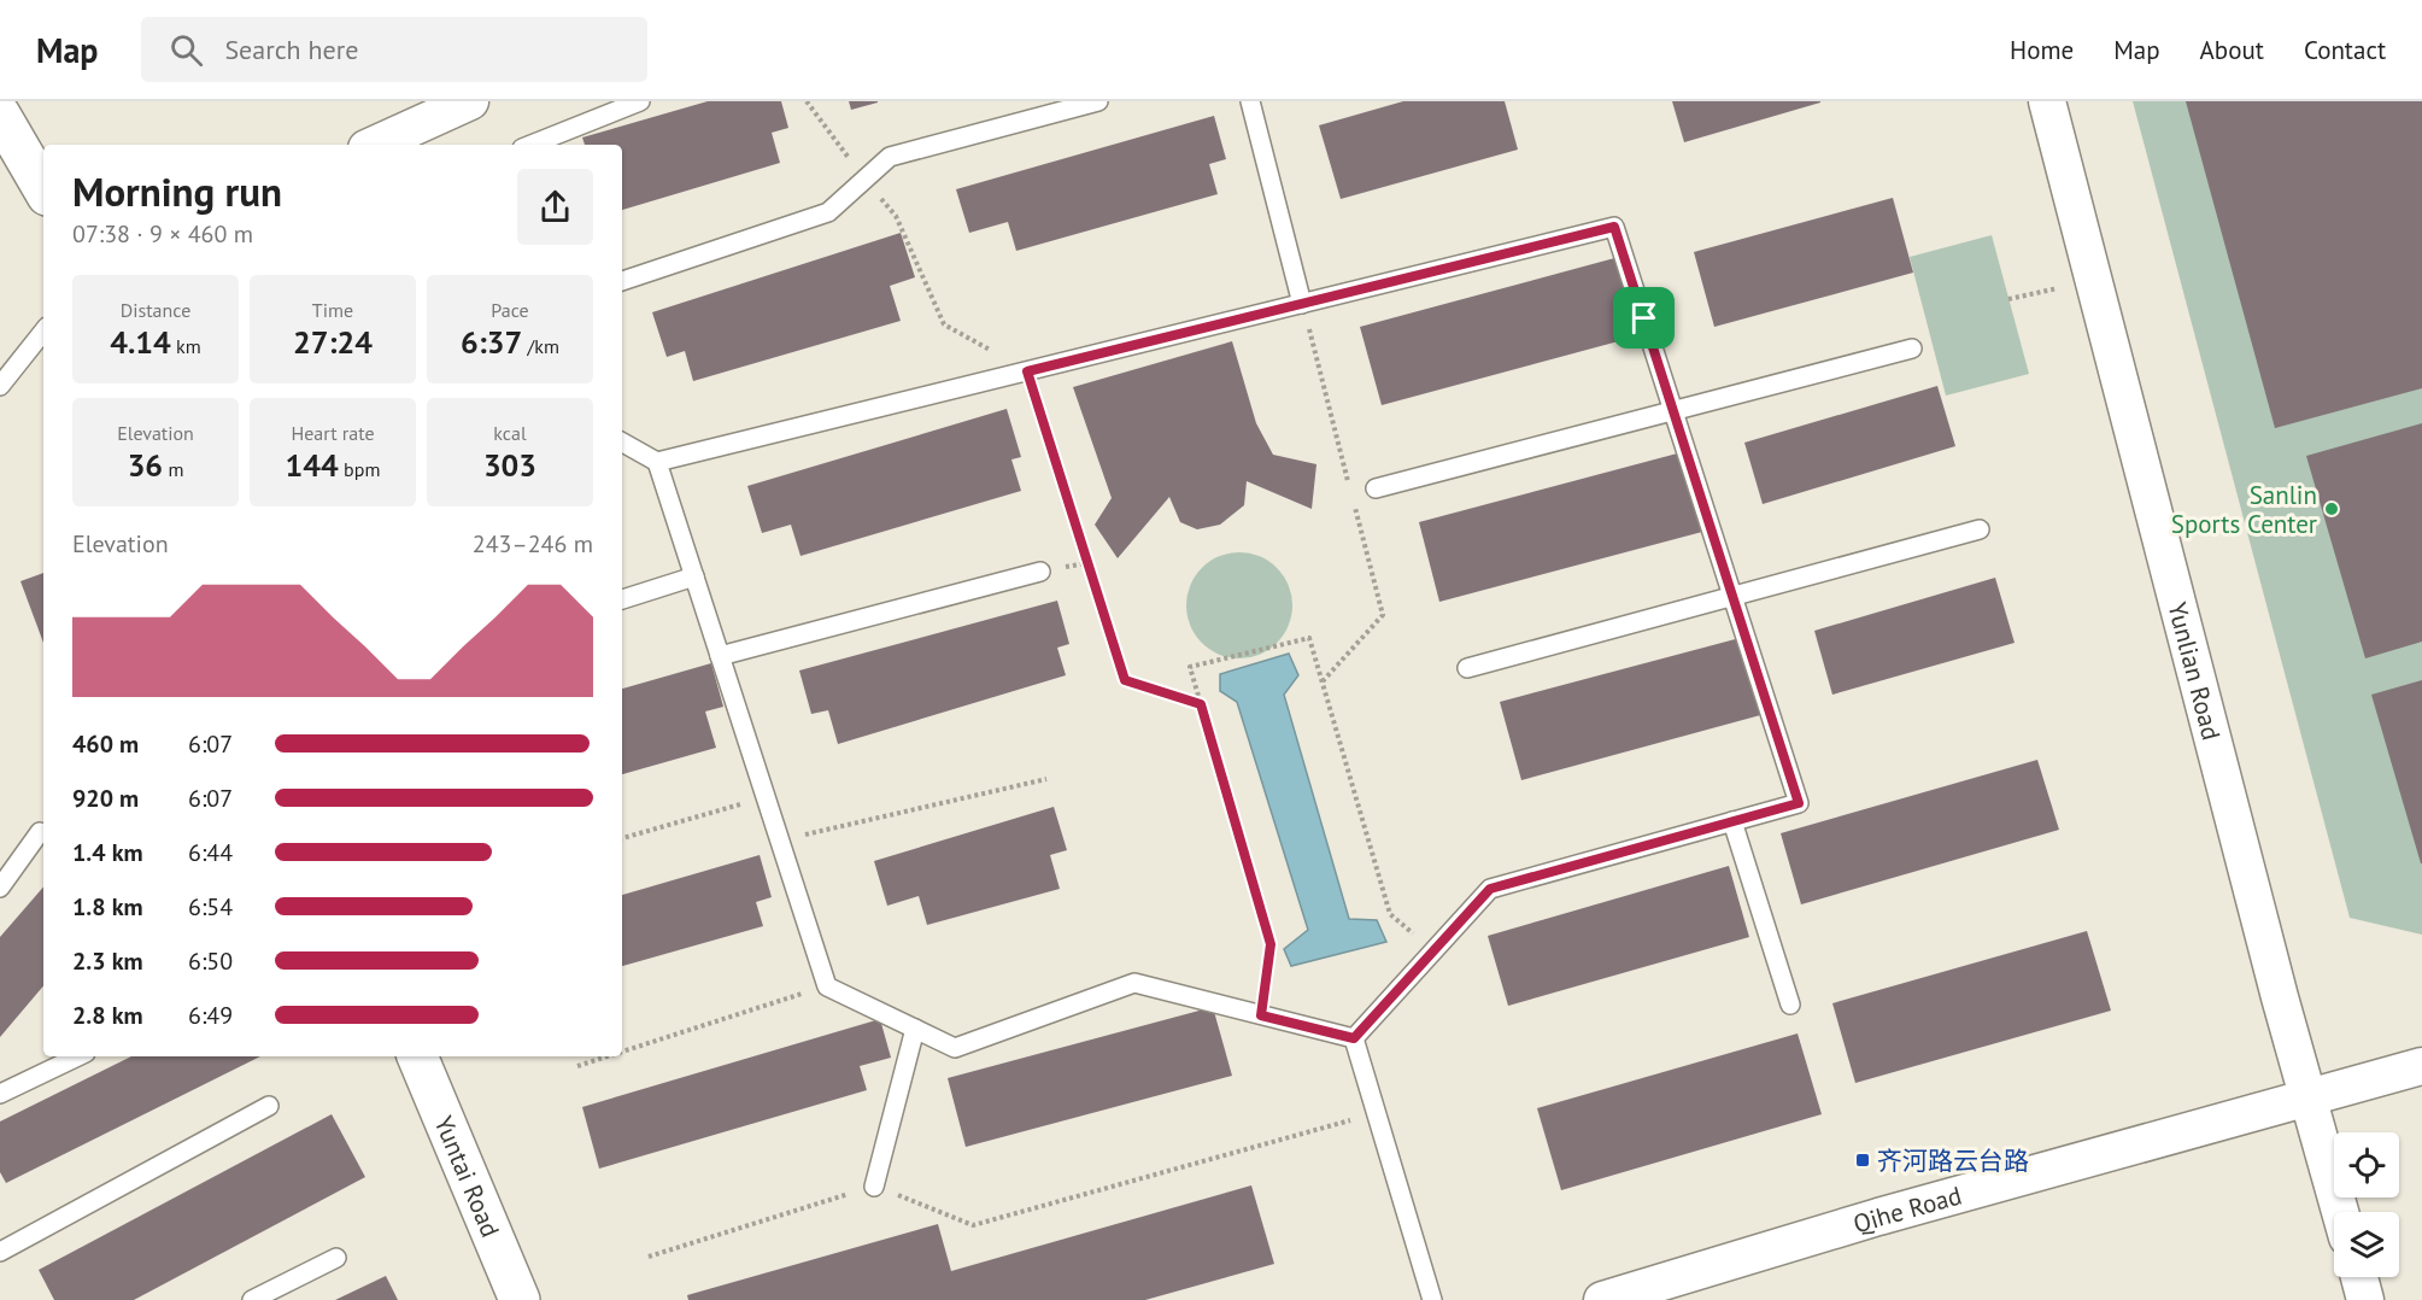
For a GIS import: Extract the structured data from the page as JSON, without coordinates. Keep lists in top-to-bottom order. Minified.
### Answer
{"streets":{"street":["Yunlian Road","Yuntai Road","Qihe Road"]},"crossings":[["Yunlian Road","Qihe Road"]],"places":{"other":["Sanlin Sports Center"],"transit":["齐河路云台路"]},"page":{"header":"Map","search":"Search here","nav":["Home","Map","About","Contact"],"heading":["Morning run","07:38 · 9 × 460 m"],"stats":[["Distance","4.14 km"],["Time","27:24"],["Pace","6:37 /km"],["Elevation","36 m"],["Heart rate","144 bpm"],["kcal","303"]],"chart":["Elevation","243–246 m"],"list":[{"name":"460 m","note":"6:07"},{"name":"920 m","note":"6:07"},{"name":"1.4 km","note":"6:44"},{"name":"1.8 km","note":"6:54"},{"name":"2.3 km","note":"6:50"},{"name":"2.8 km","note":"6:49"}]}}
